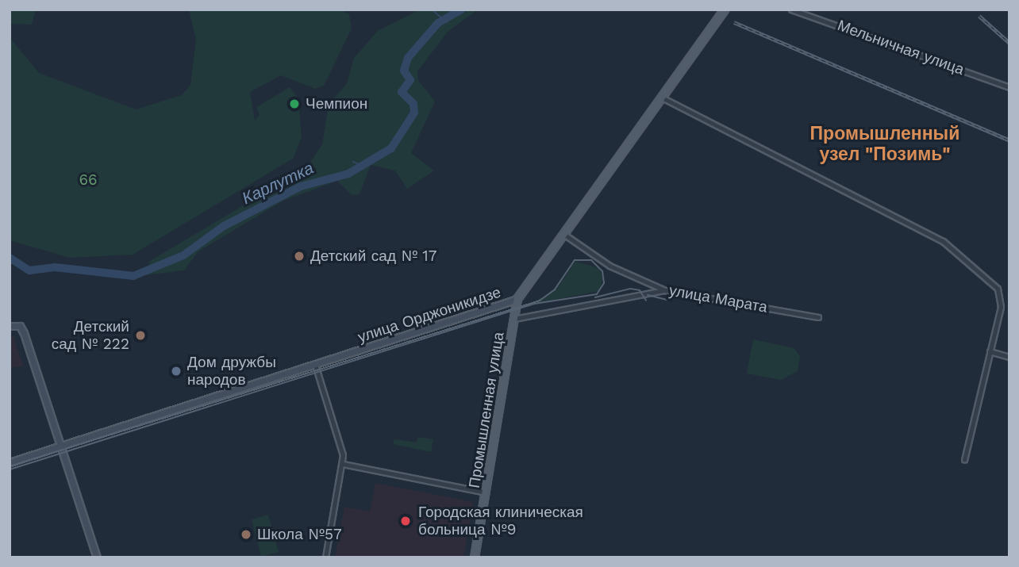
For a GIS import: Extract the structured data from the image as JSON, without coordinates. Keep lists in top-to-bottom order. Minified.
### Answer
{"streets":{"main road":["улица Орджоникидзе","Промышленная улица"],"street":["Мельничная улица","улица Марата"]},"crossings":[["улица Марата","улица Орджоникидзе"],["улица Орджоникидзе","Промышленная улица"]],"districts":["Промышленный узел \"Позимь\""],"water":["Карлутка"],"parks":["66"],"places":["Чемпион","Детский сад № 17","Детский сад № 222","Дом дружбы народов","Городская клиническая больница №9","Школа №57"]}
